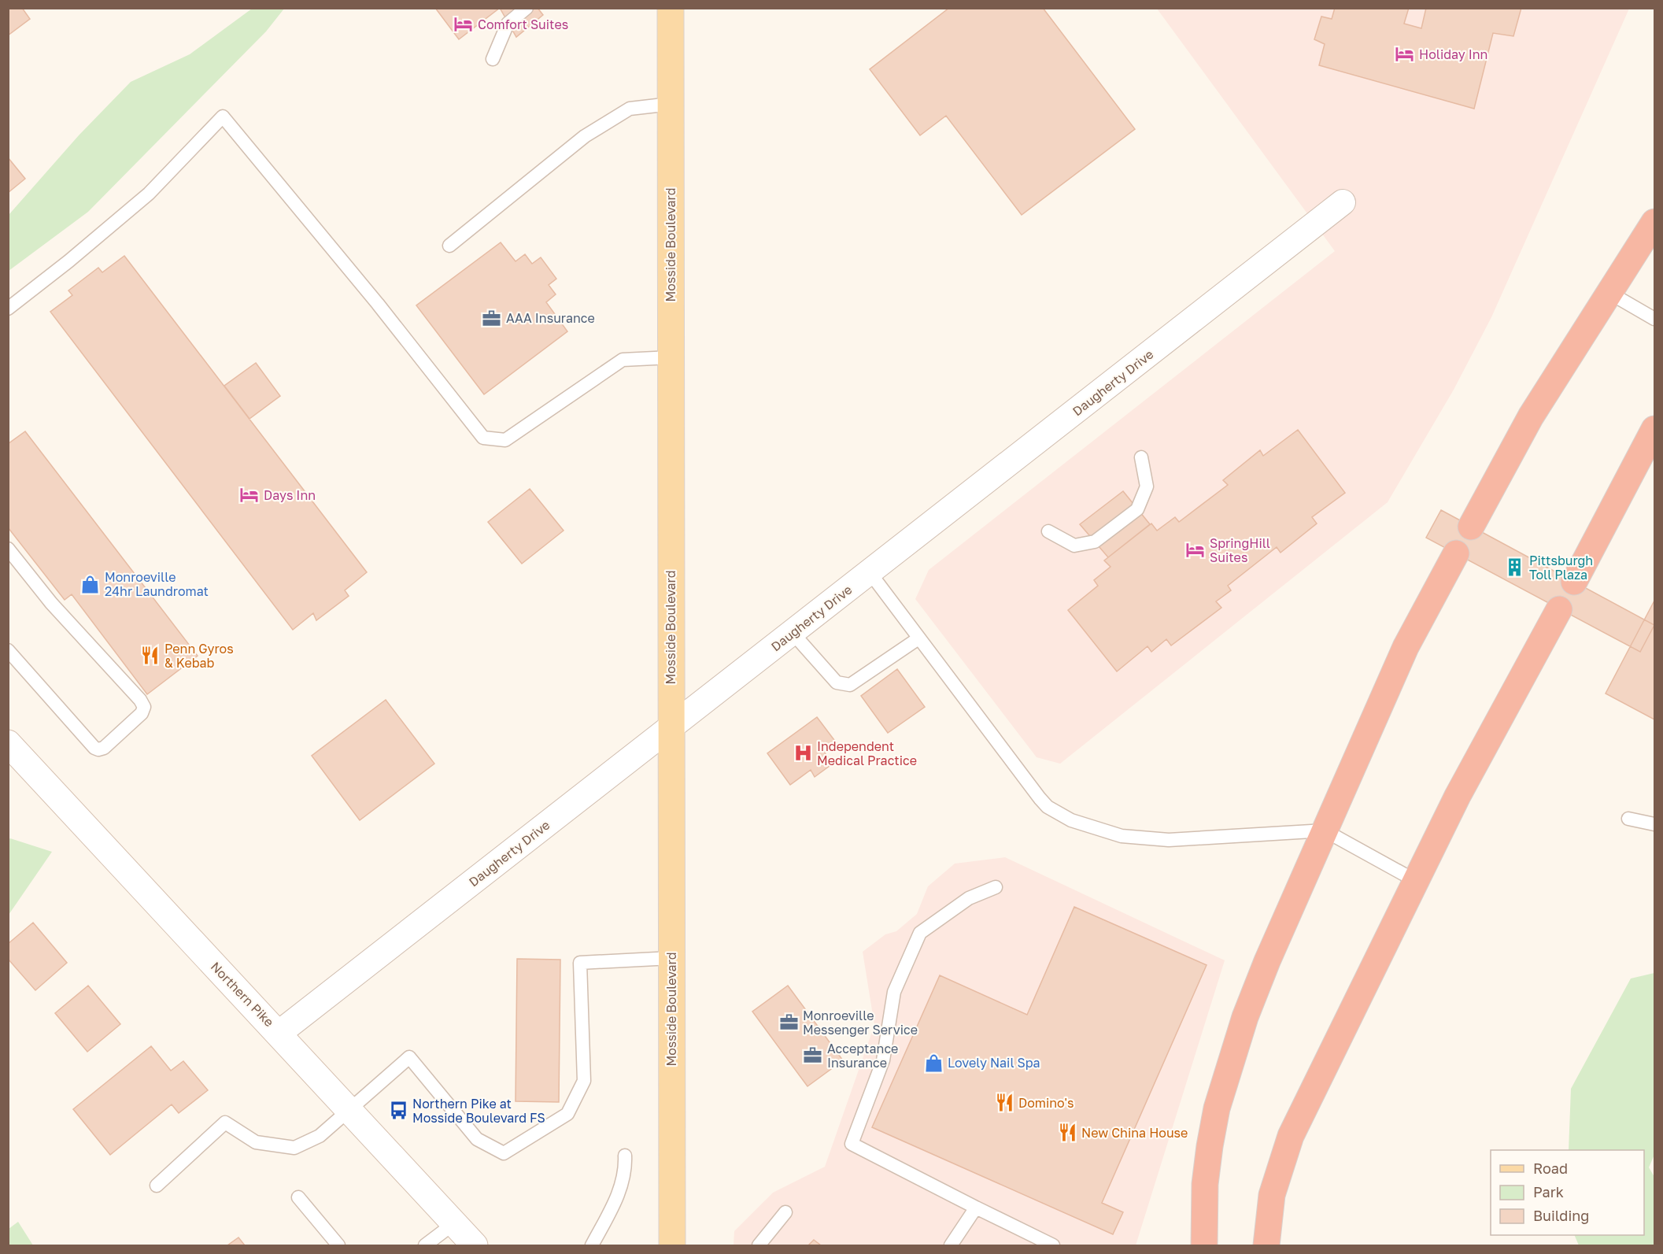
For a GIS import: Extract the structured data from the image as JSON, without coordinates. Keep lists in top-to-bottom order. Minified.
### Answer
{"streets":{"main road":["Mosside Boulevard","Northern Pike"],"street":["Daugherty Drive"]},"crossings":[["Mosside Boulevard","Daugherty Drive"],["Daugherty Drive","Northern Pike"]],"places":{"hotel":["Comfort Suites","Holiday Inn","Days Inn","SpringHill Suites"],"office":["AAA Insurance","Monroeville Messenger Service","Acceptance Insurance"],"building":["Pittsburgh Toll Plaza"],"shop":["Monroeville 24hr Laundromat","Lovely Nail Spa"],"restaurant":["Penn Gyros & Kebab","Domino's","New China House"],"hospital":["Independent Medical Practice"],"bus stop":["Northern Pike at Mosside Boulevard FS"]},"legend":["Road","Park","Building"]}
